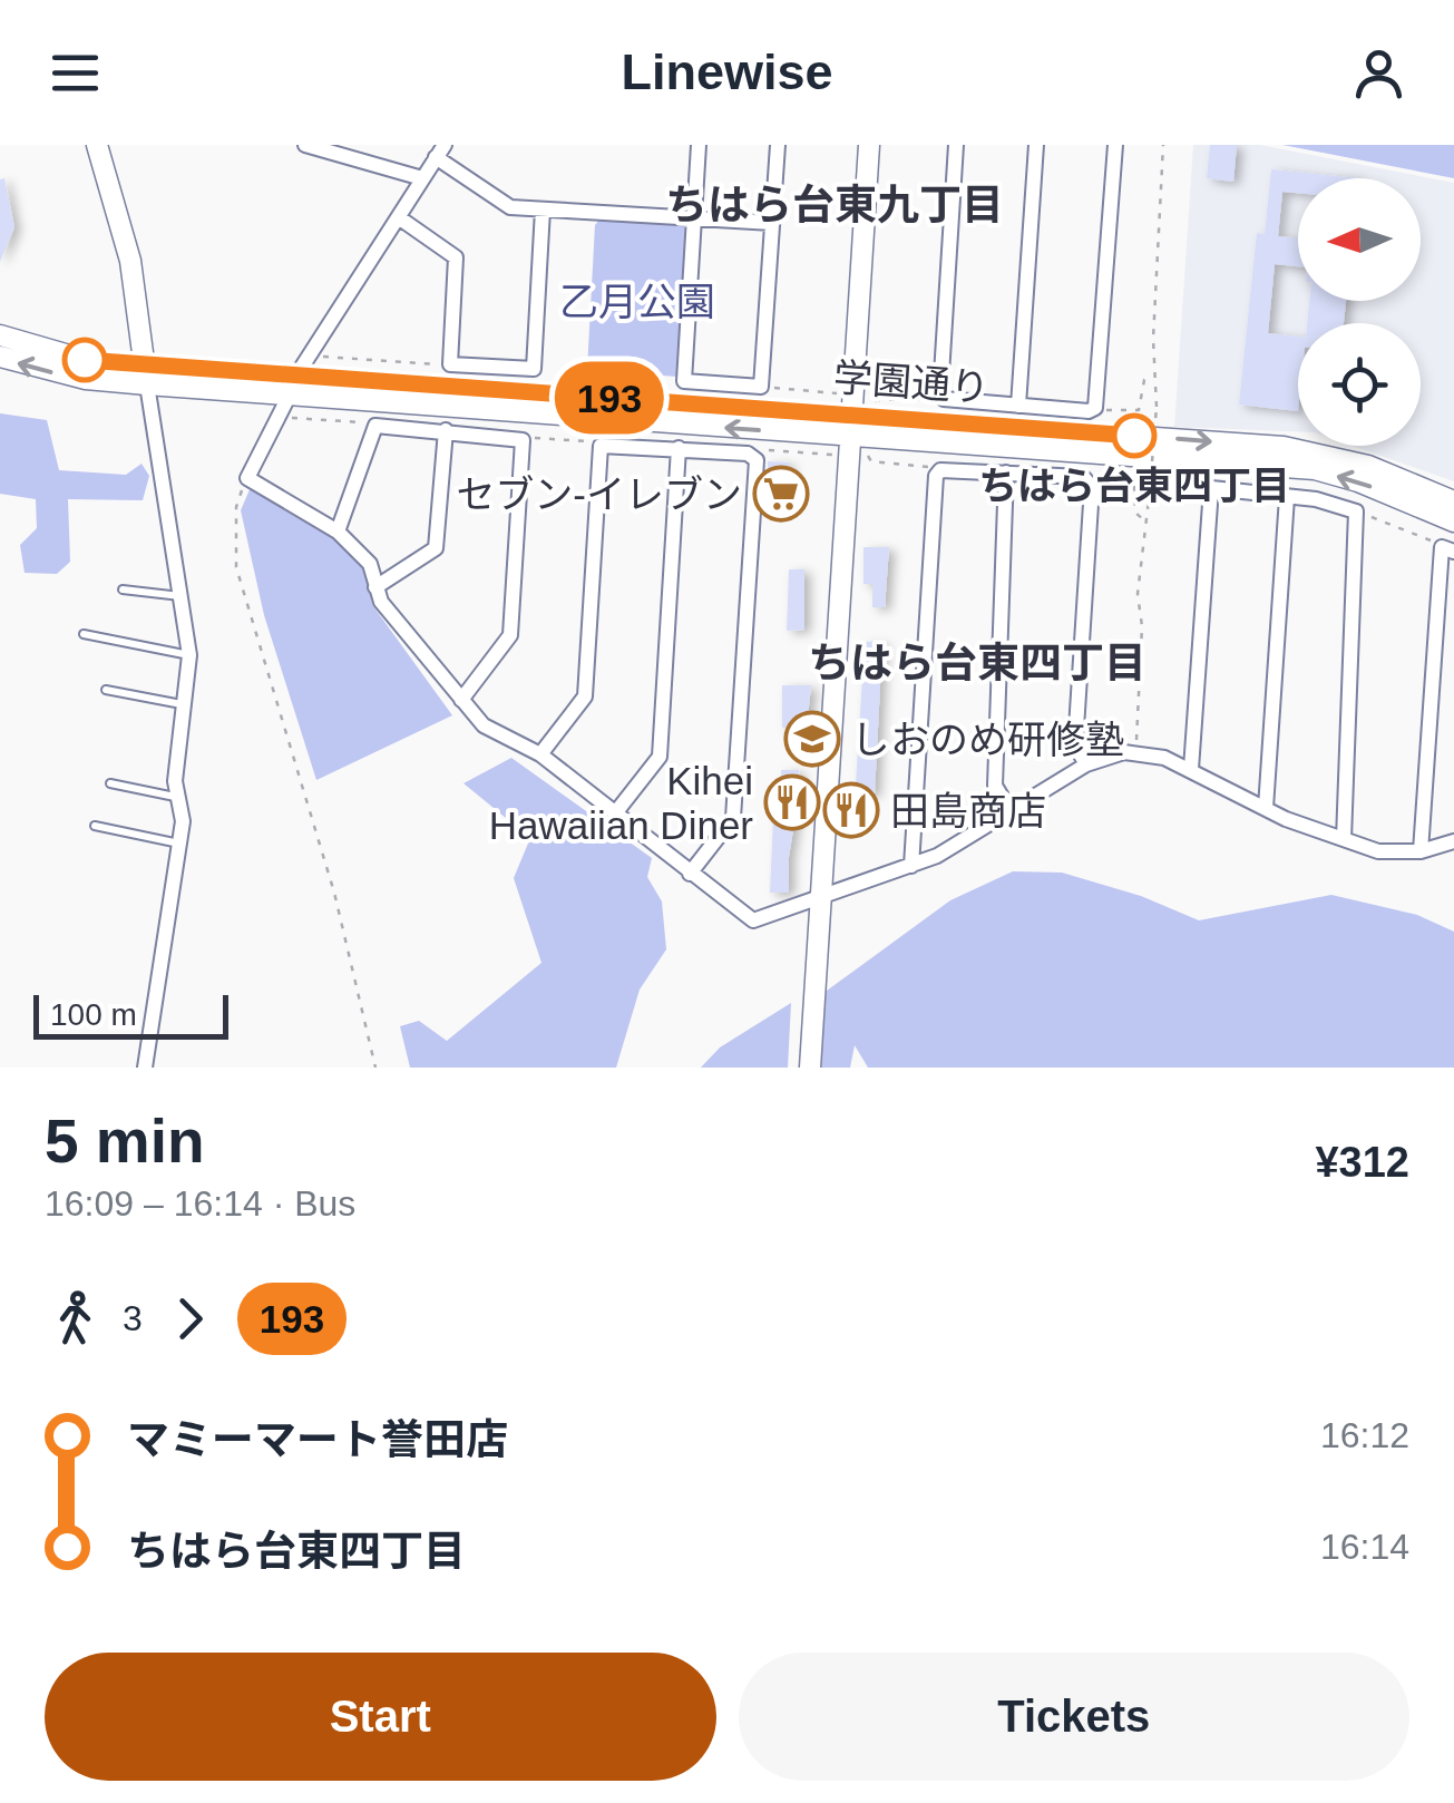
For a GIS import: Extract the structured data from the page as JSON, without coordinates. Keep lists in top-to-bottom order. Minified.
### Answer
{"streets":{"street":["学園通り"]},"districts":["ちはら台東九丁目","ちはら台東四丁目"],"parks":["乙月公園"],"places":{"other":["ちはら台東四丁目"],"supermarket":["セブン-イレブン"],"school or university":["しおのめ研修塾"],"restaurant":["Kihei Hawaiian Diner","田島商店"]},"lines":["bus line 193"],"scale_bar":"100 m","north":"left","page":{"header":"Linewise","on_map":"193","scale":"100 m","heading":["5 min","16:09 – 16:14 · Bus","¥312"],"legs":["3","193"],"list":[{"name":"マミーマート誉田店","value":"16:12"},{"name":"ちはら台東四丁目","value":"16:14"}],"buttons":["Start","Tickets"]}}
